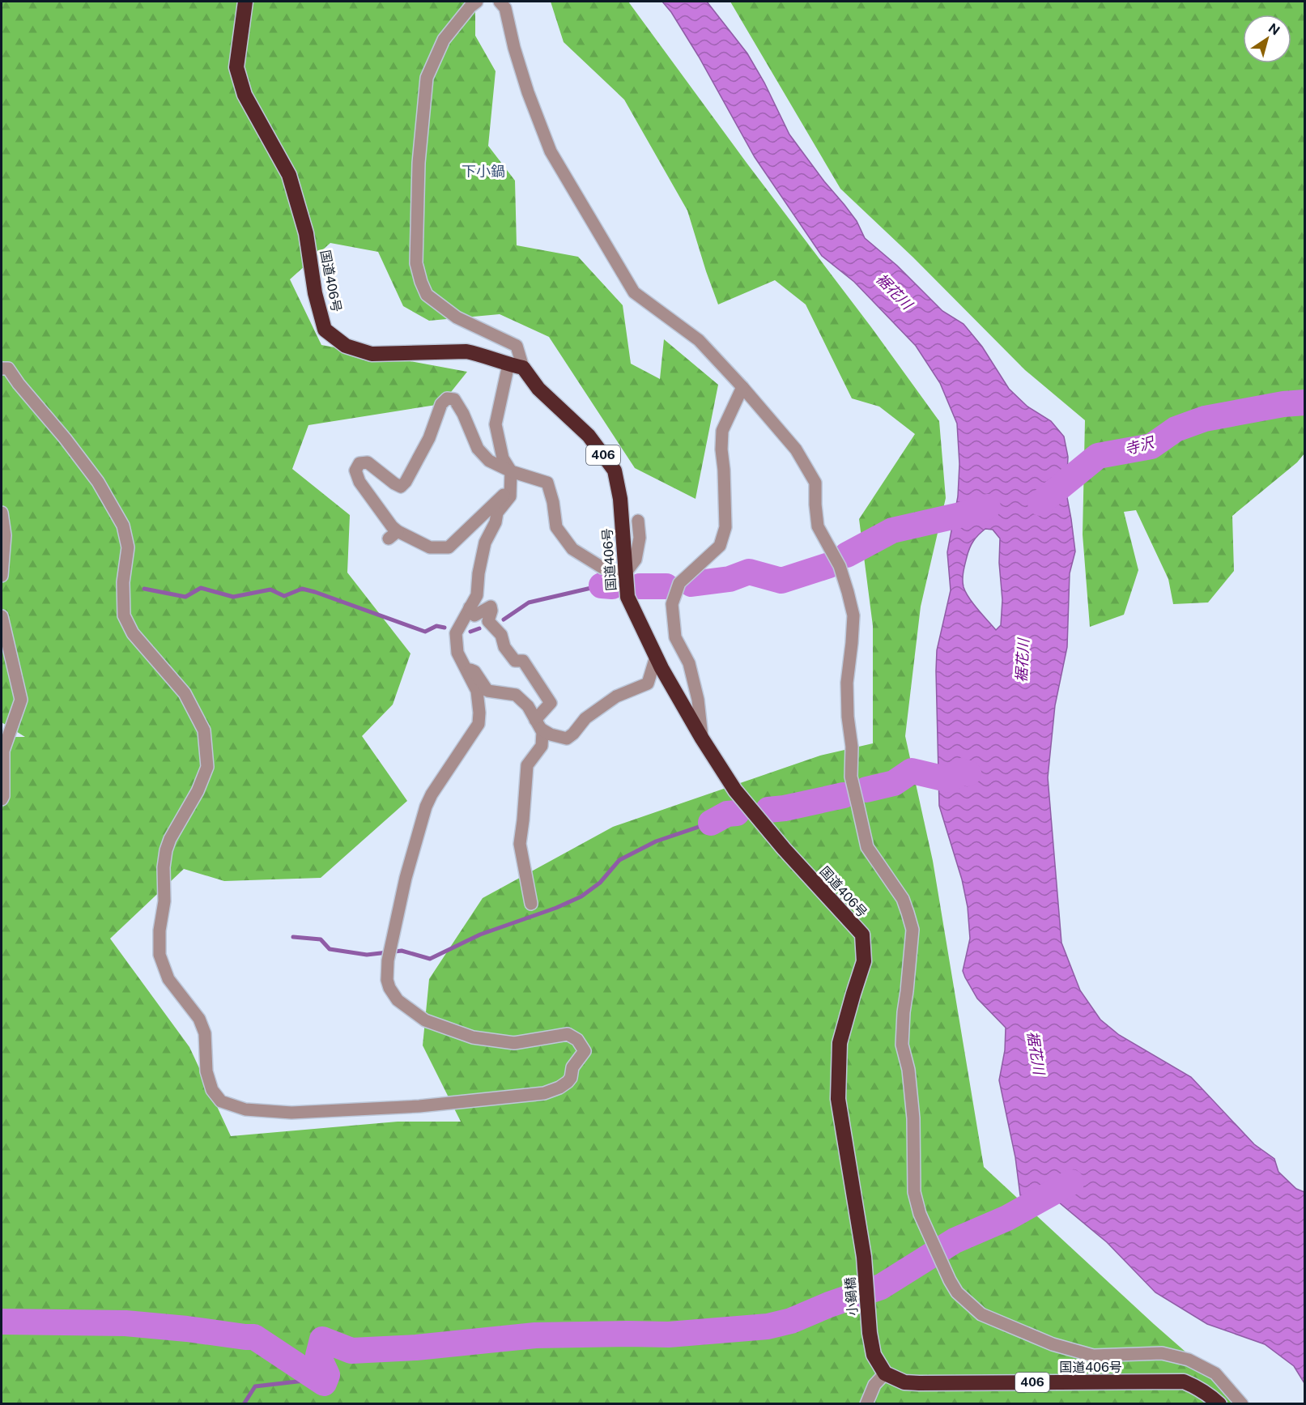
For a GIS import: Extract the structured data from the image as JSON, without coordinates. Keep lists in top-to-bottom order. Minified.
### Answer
{"streets":{"highway":["国道406号","406","小鍋橋"]},"crossings":[["国道406号","小鍋橋"]],"districts":["下小鍋"],"water":["裾花川","寺沢"],"north":"top right"}
